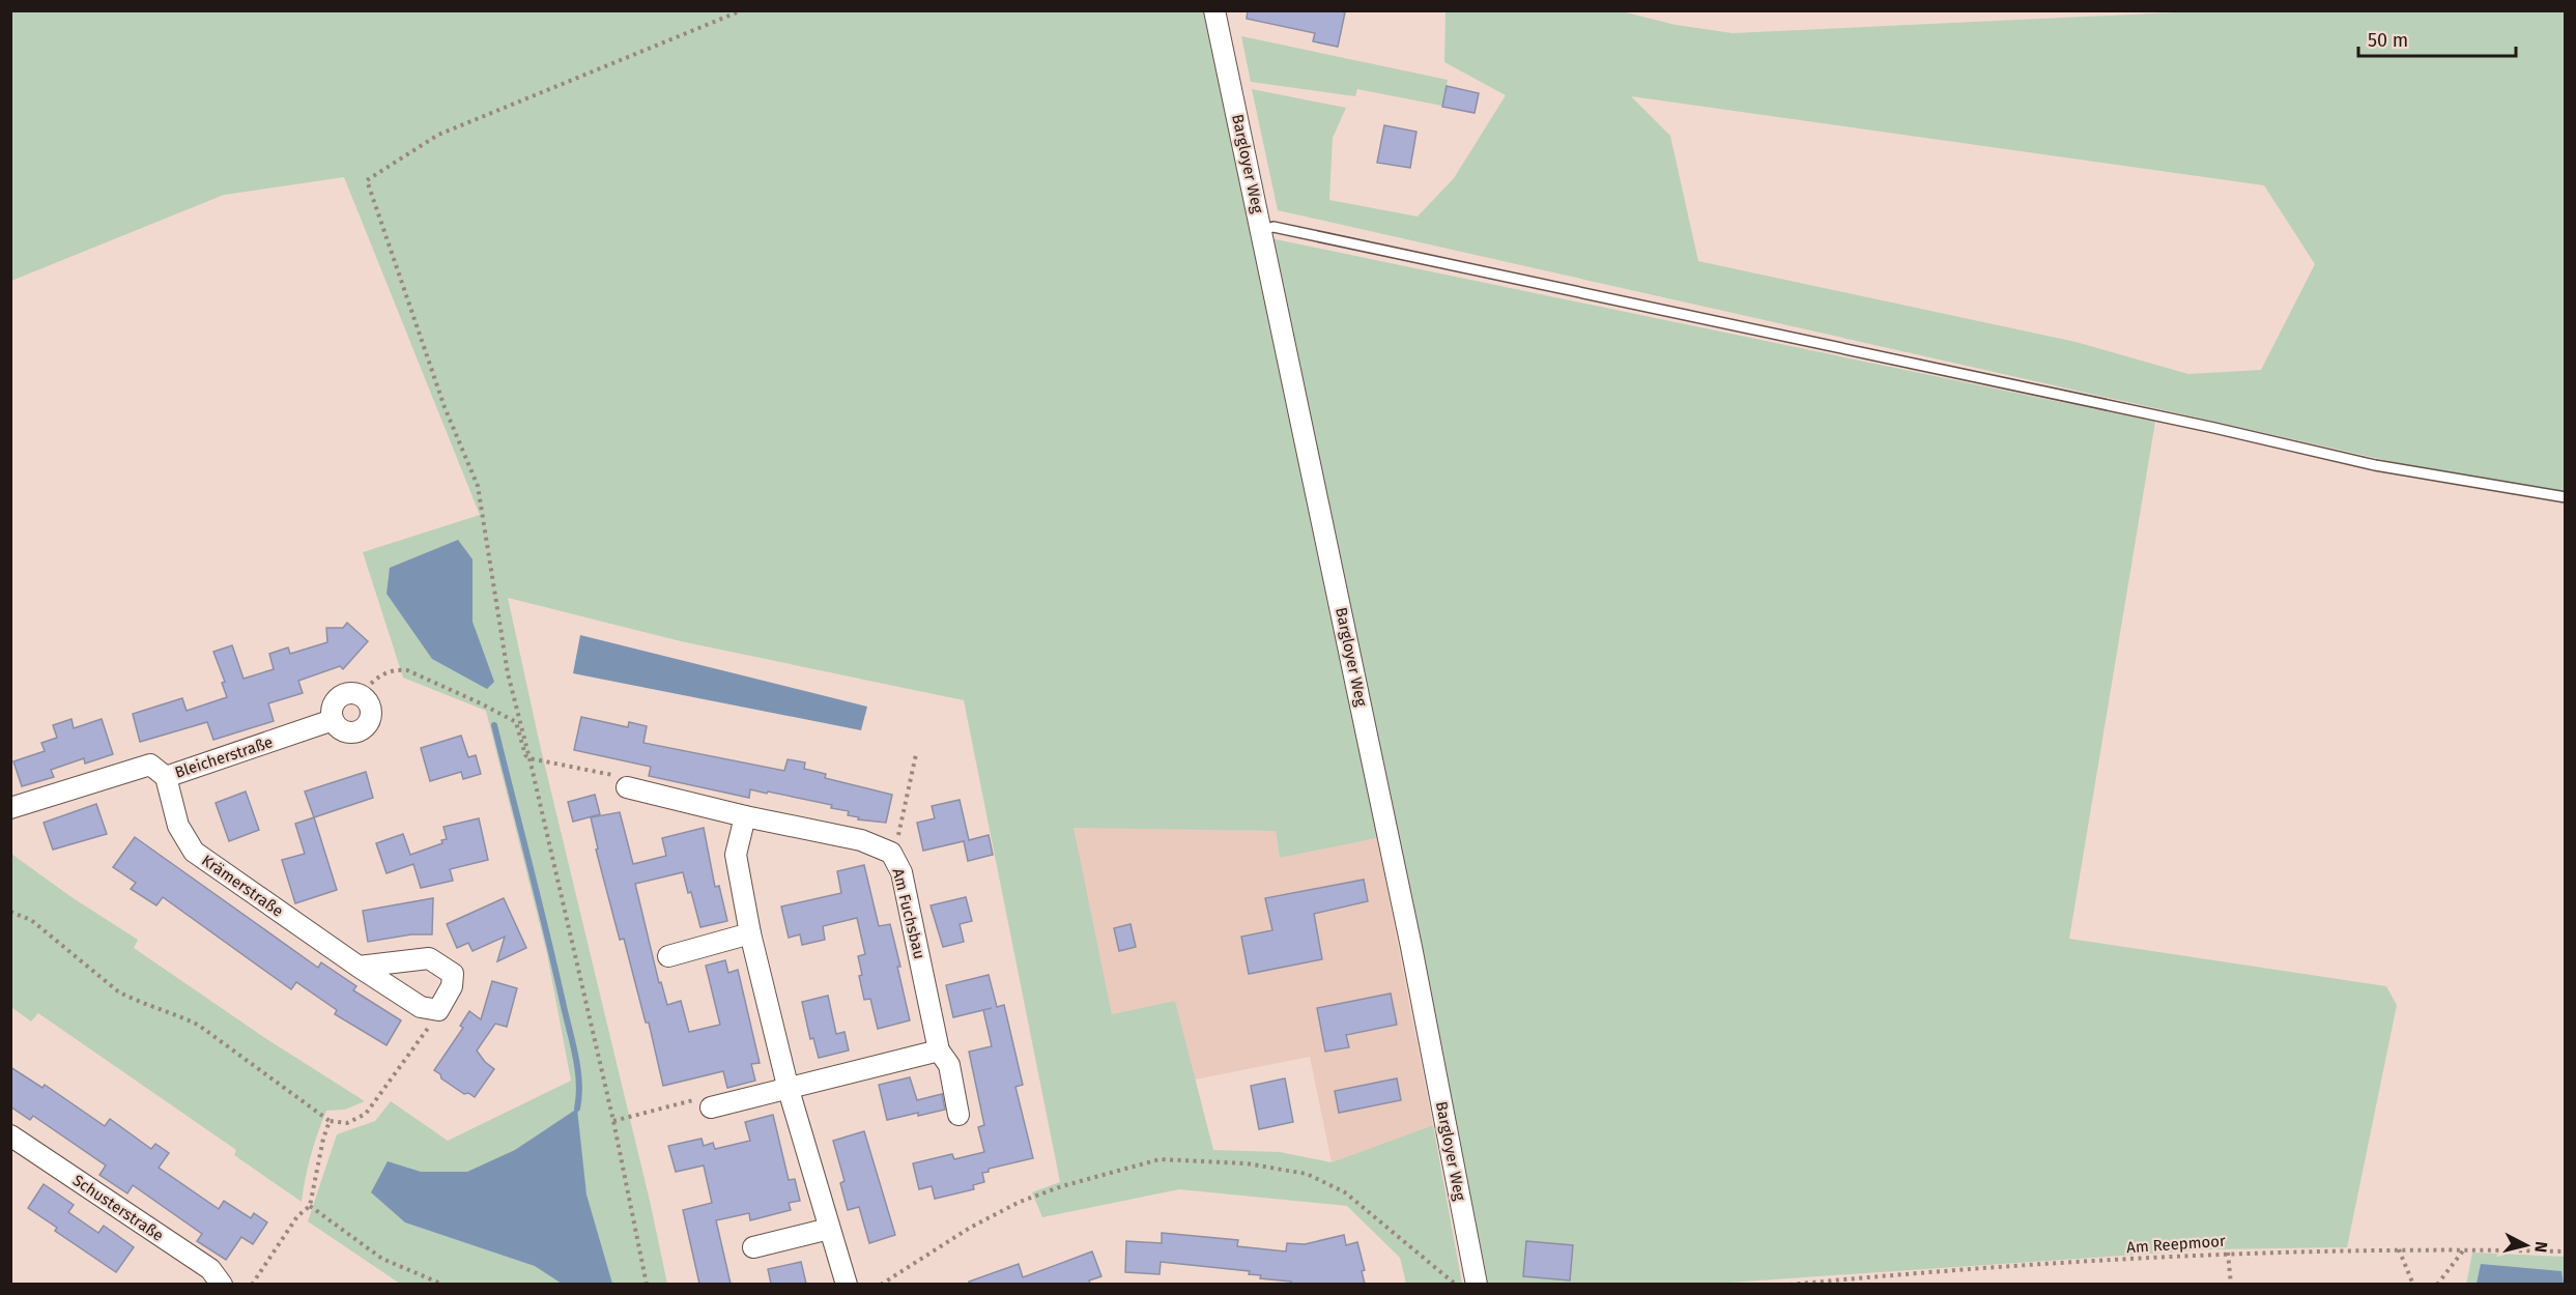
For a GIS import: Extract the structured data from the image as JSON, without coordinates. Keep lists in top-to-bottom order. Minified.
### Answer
{"streets":{"street":["Bargloyer Weg","Bleicherstraße","Krämerstraße","Am Fuchsbau","Schusterstraße"],"path":["Am Reepmoor"]},"crossings":[["Bleicherstraße","Krämerstraße"]],"scale_bar":"50 m","north":"right"}
